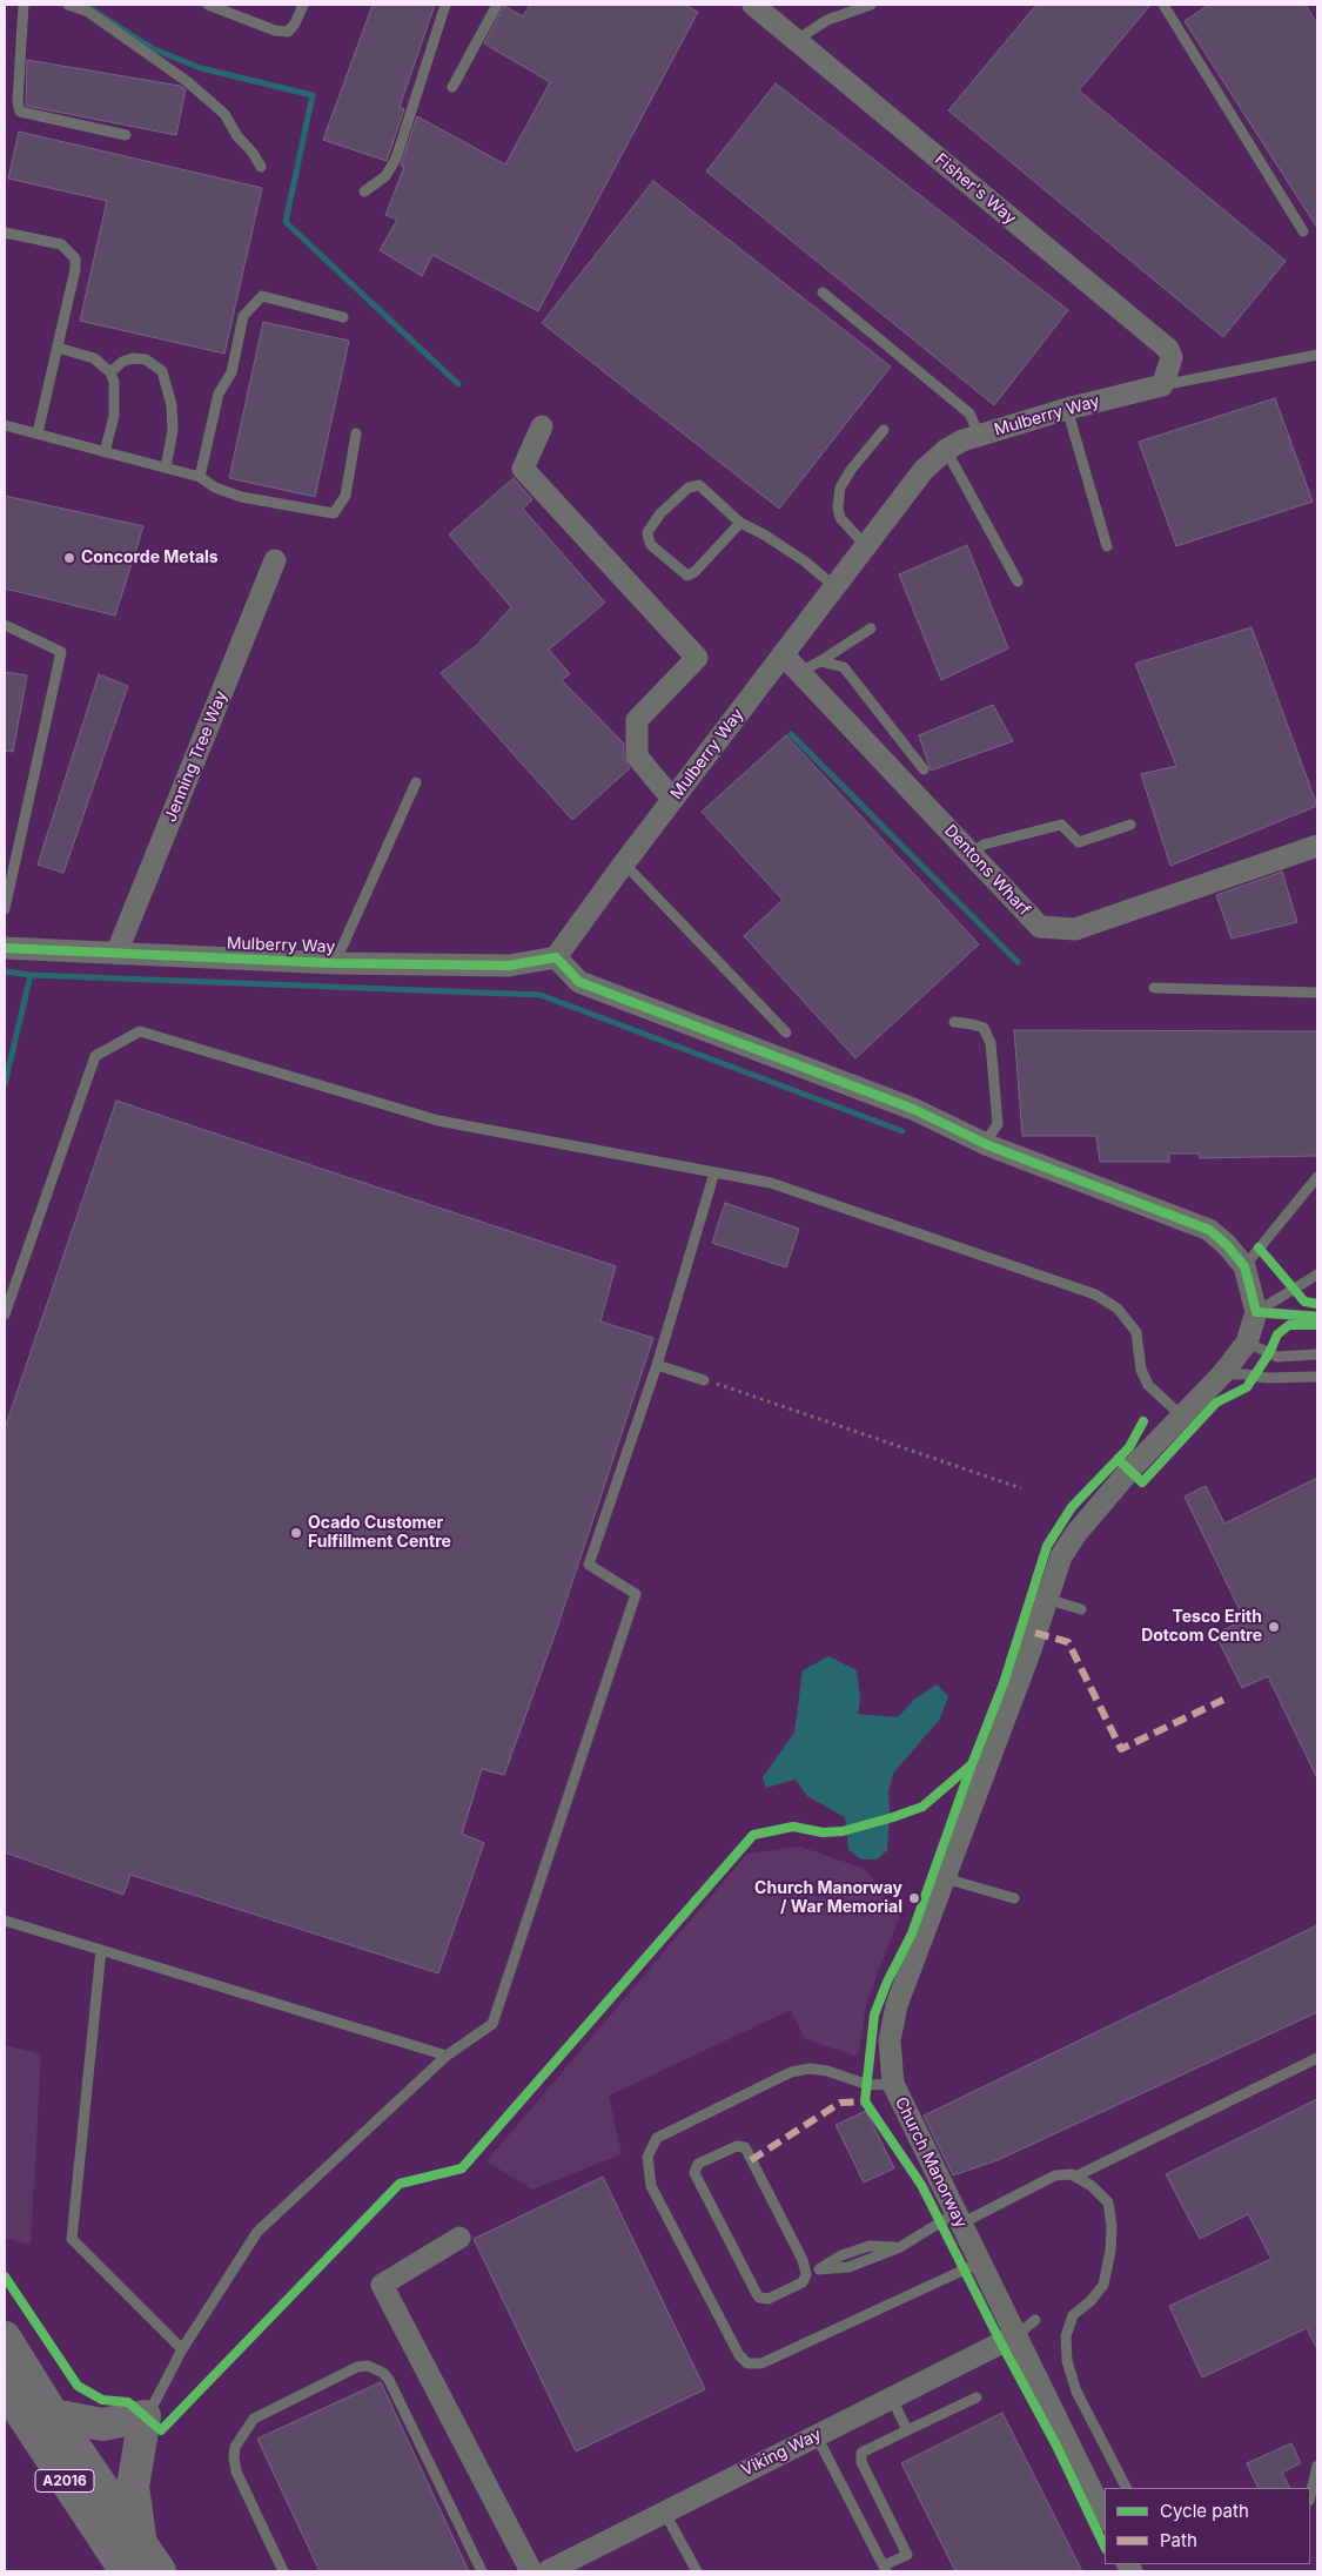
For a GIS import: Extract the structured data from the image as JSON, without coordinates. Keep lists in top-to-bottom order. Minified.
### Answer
{"streets":{"main road":["A2016"],"street":["Fisher's Way","Mulberry Way","Jenning Tree Way","Dentons Wharf","Church Manorway","Viking Way"]},"crossings":[["Fisher's Way","Mulberry Way"],["Mulberry Way","Jenning Tree Way"],["Mulberry Way","Dentons Wharf"],["Church Manorway","Viking Way"]],"places":["Concorde Metals","Ocado Customer Fulfillment Centre","Tesco Erith Dotcom Centre","Church Manorway / War Memorial"],"legend":["Cycle path","Path"]}
